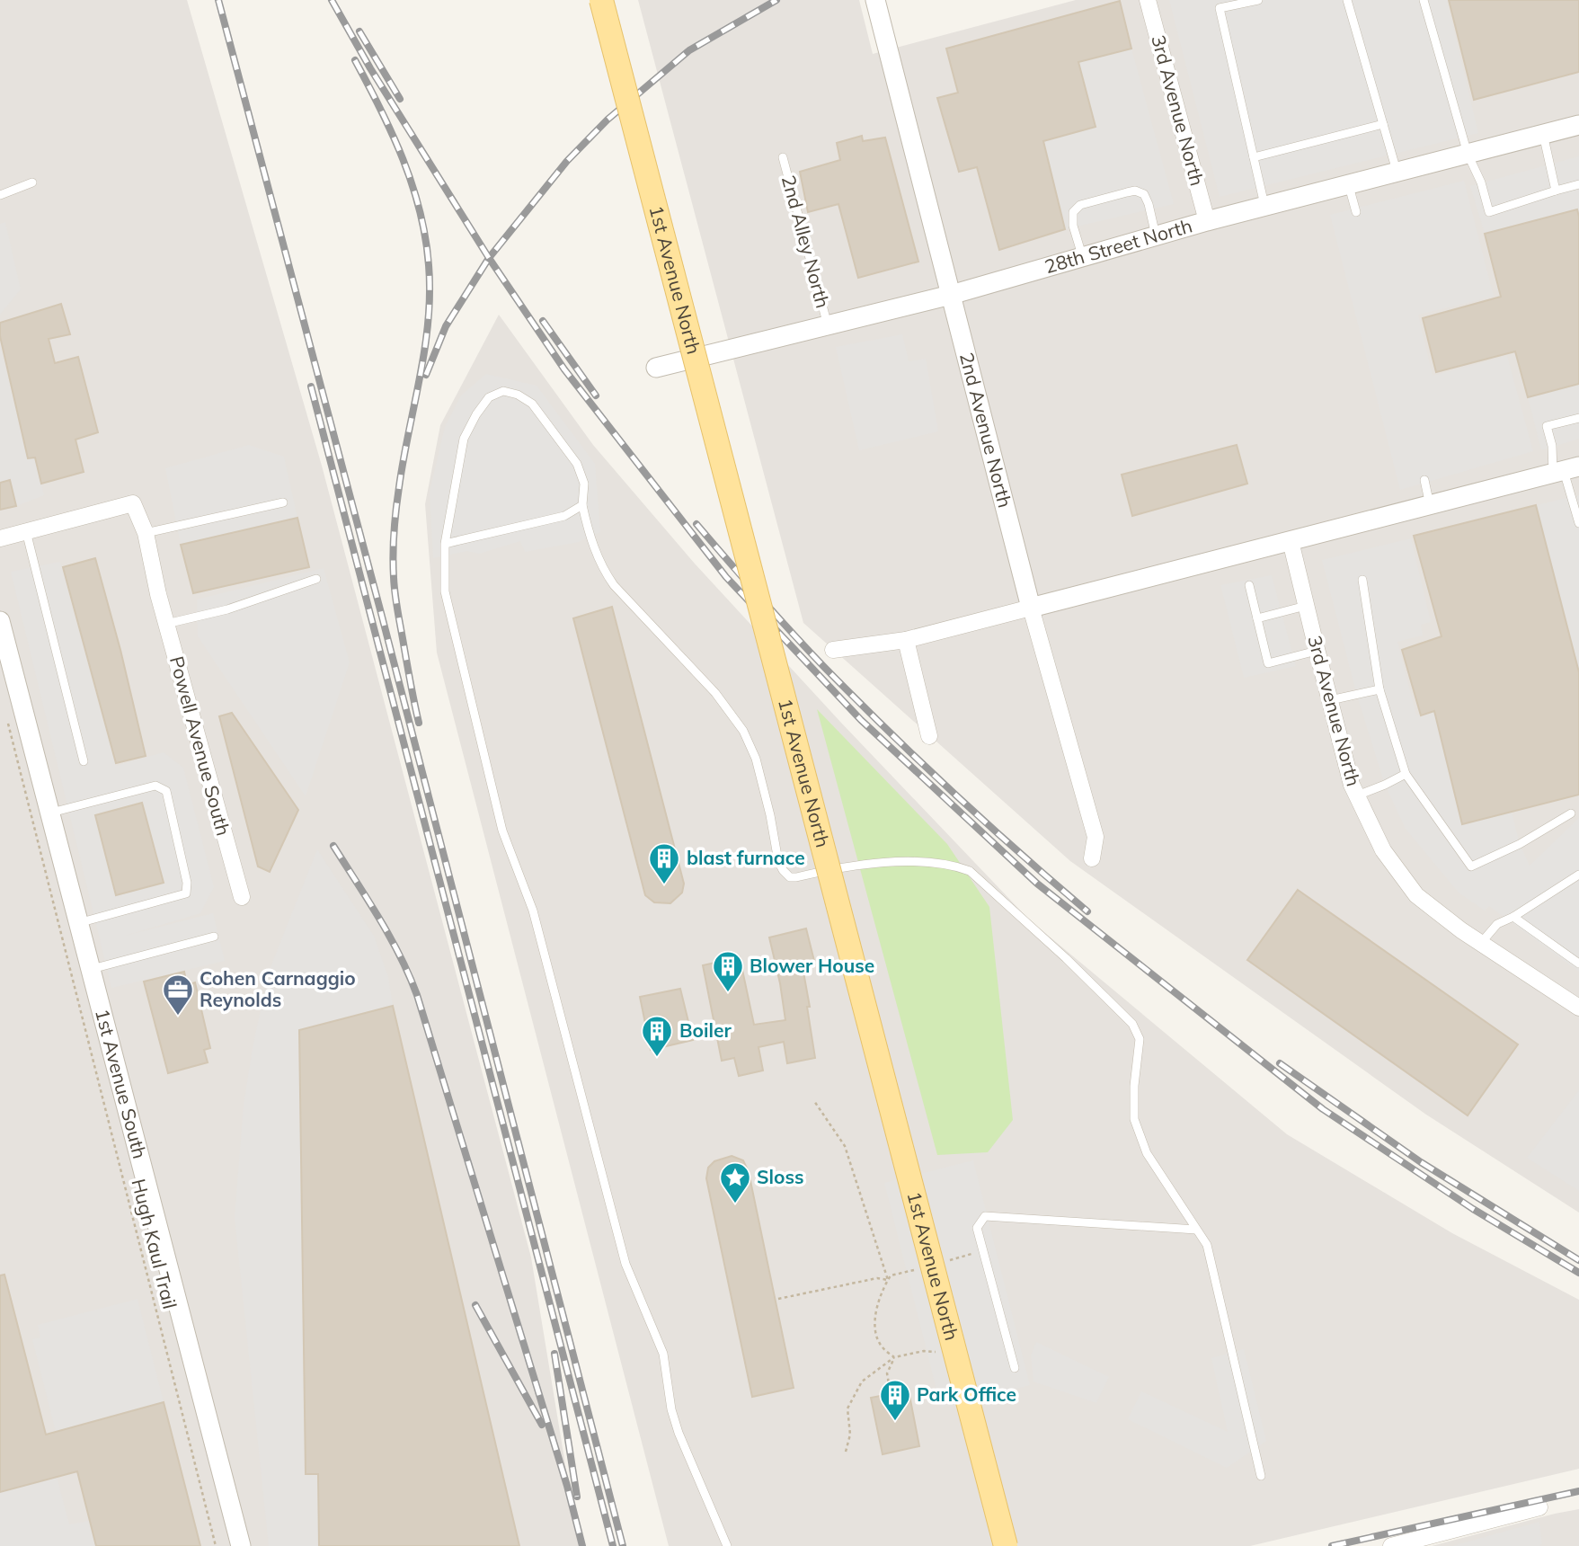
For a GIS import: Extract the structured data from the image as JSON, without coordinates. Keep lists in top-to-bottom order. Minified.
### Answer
{"streets":{"main road":["1st Avenue North"],"street":["3rd Avenue North","28th Street North","2nd Avenue North","Powell Avenue South","1st Avenue South"],"lane":["2nd Alley North"],"path":["Hugh Kaul Trail"]},"crossings":[["3rd Avenue North","28th Street North"],["2nd Alley North","28th Street North"],["28th Street North","2nd Avenue North"]],"places":{"building":["blast furnace","Blower House","Boiler","Park Office"],"office":["Cohen Carnaggio Reynolds"],"place":["Sloss"]}}
